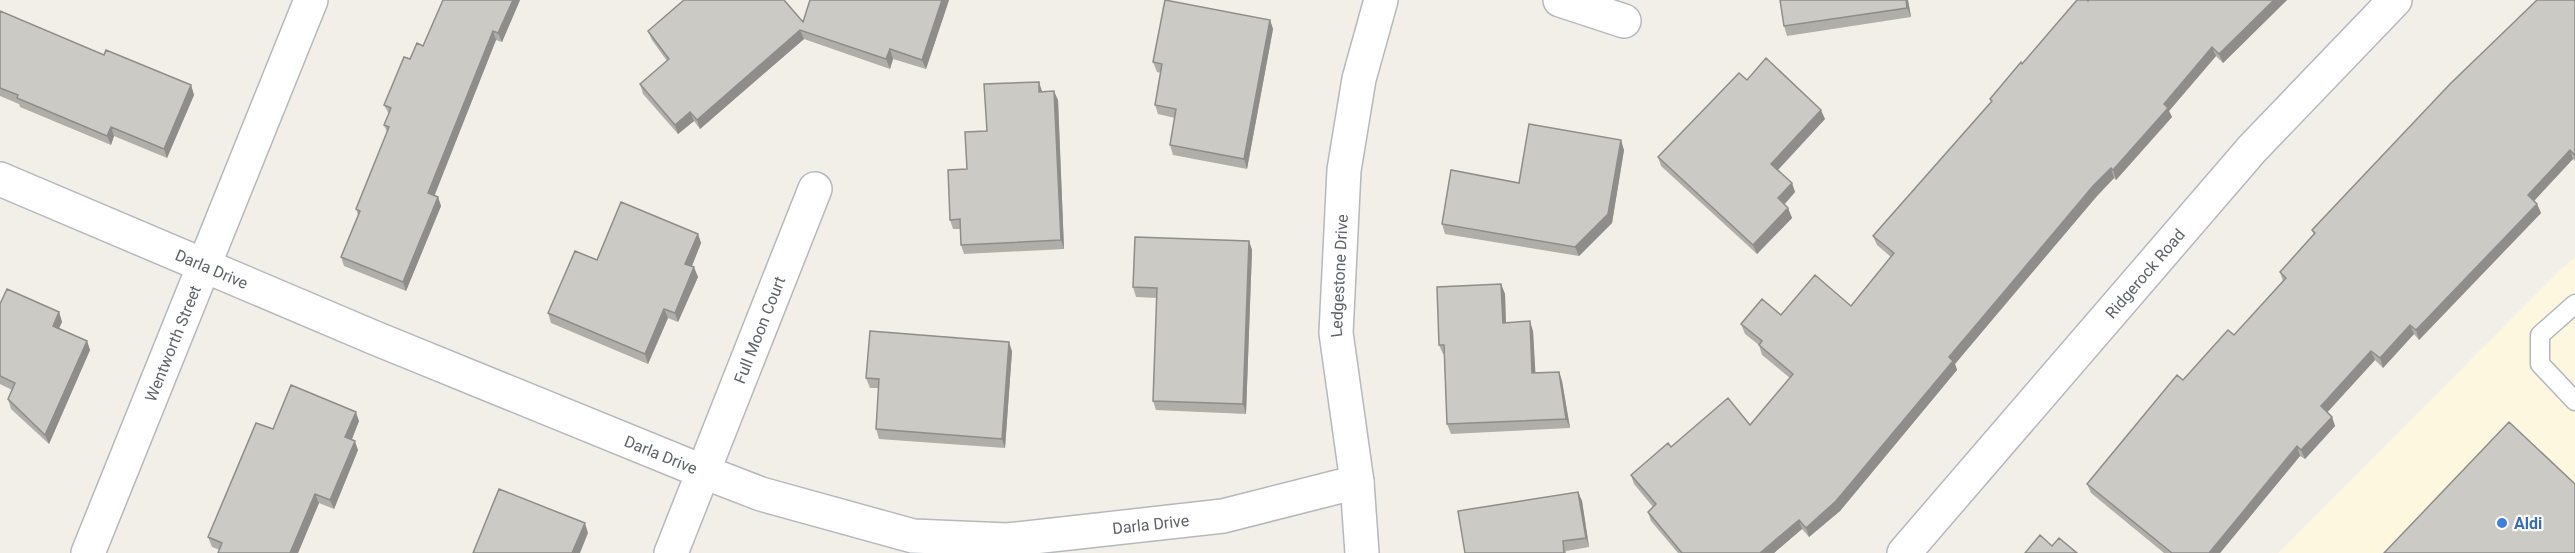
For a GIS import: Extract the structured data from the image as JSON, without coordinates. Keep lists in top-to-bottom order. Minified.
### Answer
{"streets":{"street":["Darla Drive","Ridgerock Road","Ledgestone Drive","Full Moon Court","Wentworth Street"]},"crossings":[["Darla Drive","Ledgestone Drive"],["Darla Drive","Full Moon Court"],["Darla Drive","Wentworth Street"]],"places":["Aldi"]}
